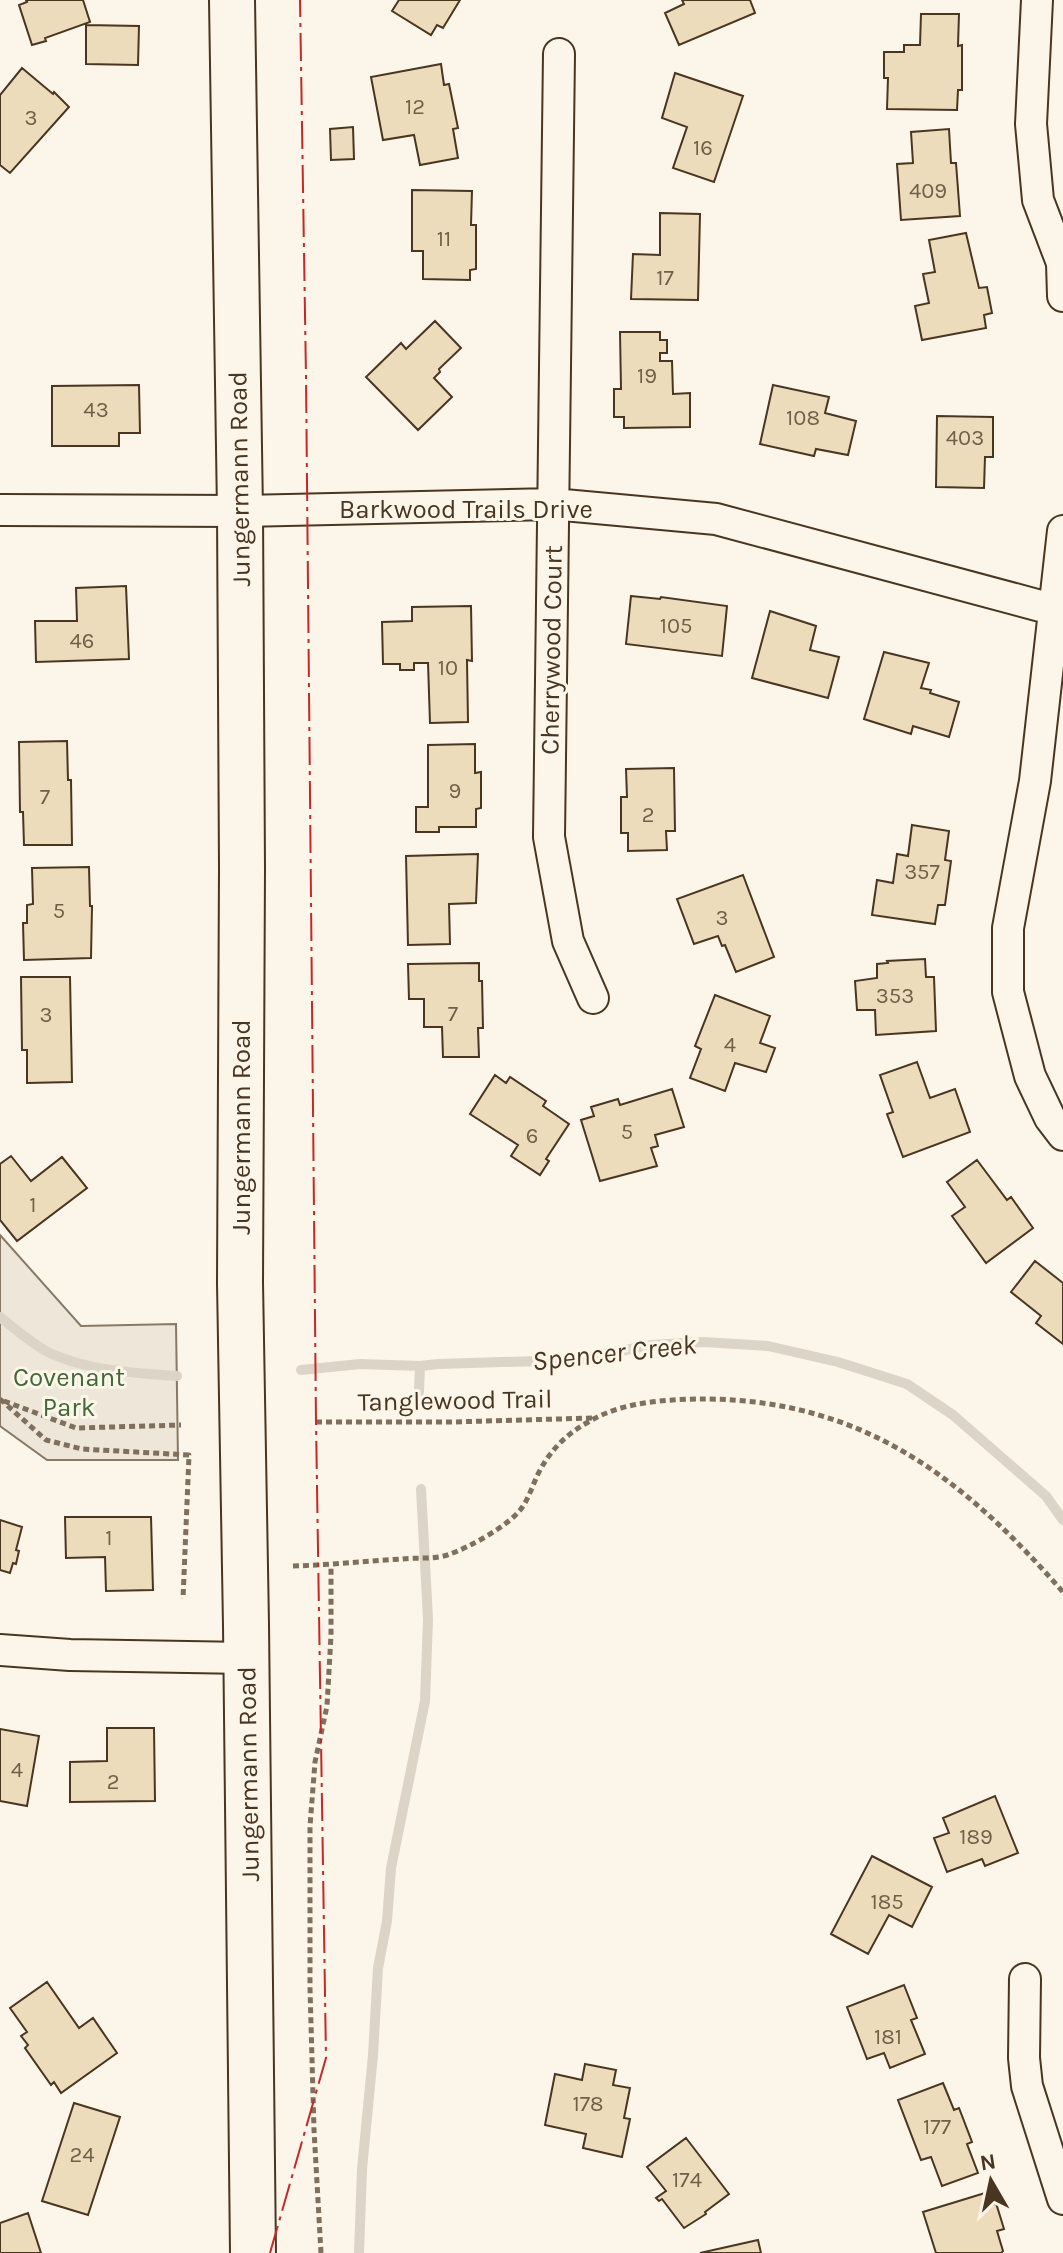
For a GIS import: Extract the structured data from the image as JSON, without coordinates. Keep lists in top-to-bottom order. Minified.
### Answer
{"streets":{"main road":["Jungermann Road"],"street":["Barkwood Trails Drive","Cherrywood Court"],"path":["Tanglewood Trail"]},"crossings":[["Jungermann Road","Barkwood Trails Drive"],["Barkwood Trails Drive","Cherrywood Court"]],"water":["Spencer Creek"],"parks":["Covenant Park"],"house_numbers":["12","3","16","409","11","17","19","43","108","403","105","46","10","9","7","2","357","5","3","353","7","3","4","5","6","1","1","4","2","189","185","181","178","177","24","174"],"north":"top"}
